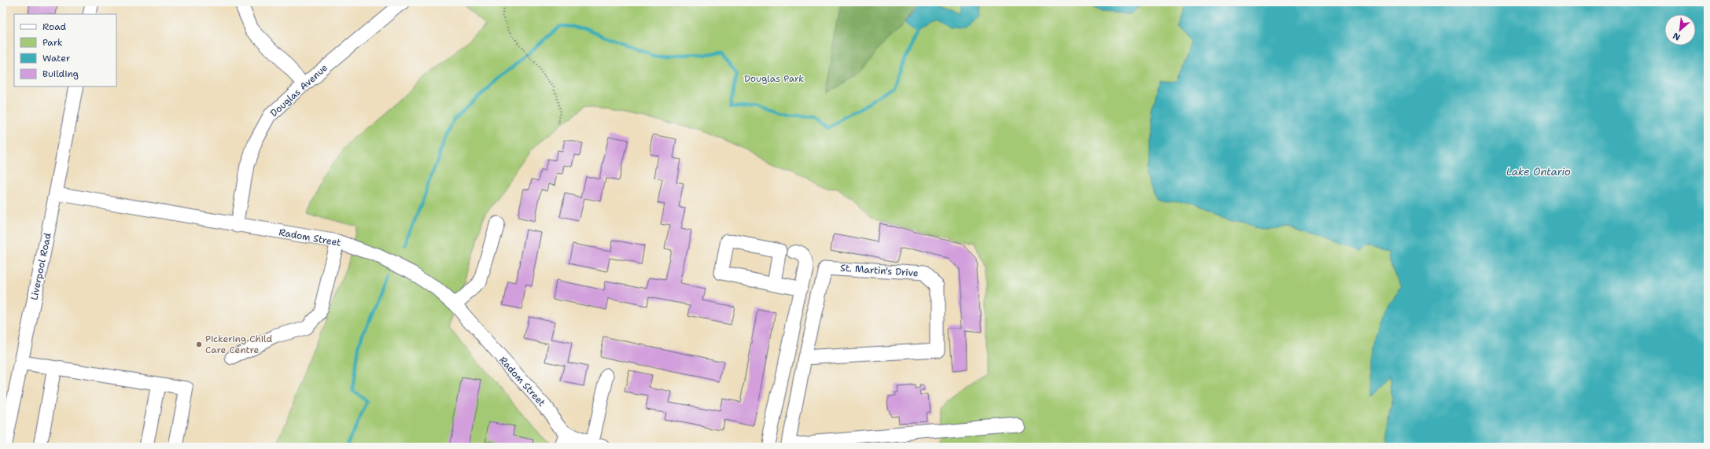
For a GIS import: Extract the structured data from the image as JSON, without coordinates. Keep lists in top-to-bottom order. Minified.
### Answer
{"streets":{"street":["Douglas Avenue","Radom Street","Liverpool Road","St. Martin's Drive"]},"crossings":[["Douglas Avenue","Radom Street"],["Radom Street","Liverpool Road"]],"water":["Lake Ontario"],"parks":["Douglas Park"],"places":["Pickering Child Care Centre"],"legend":["Road","Park","Water","Building"],"north":"bottom left"}
